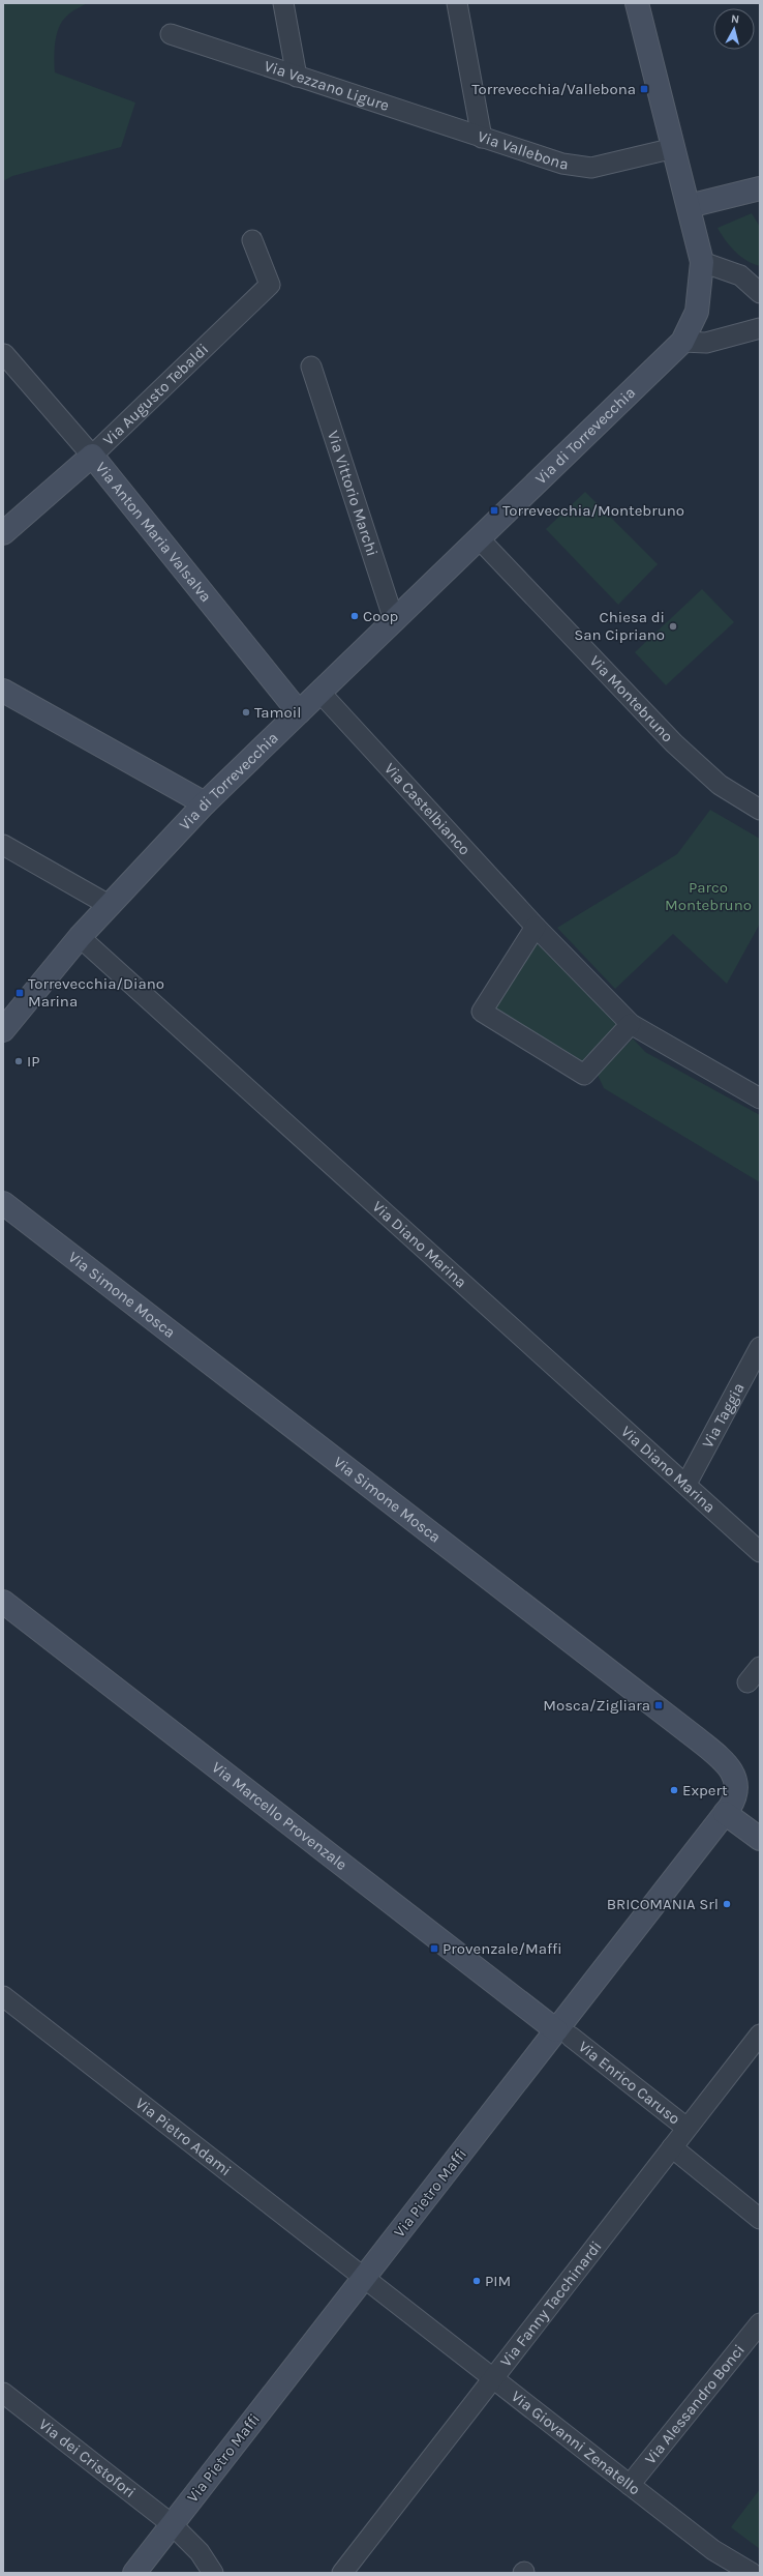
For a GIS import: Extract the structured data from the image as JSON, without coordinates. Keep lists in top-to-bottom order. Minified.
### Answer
{"streets":{"street":["Via Vezzano Ligure","Via Vallebona","Via Augusto Tebaldi","Via di Torrevecchia","Via Vittorio Marchi","Via Anton Maria Valsalva","Via Montebruno","Via Castelbianco","Via Diano Marina","Via Simone Mosca","Via Taggia","Via Marcello Provenzale","Via Enrico Caruso","Via Pietro Adami","Via Pietro Maffi","Via Fanny Tacchinardi","Via Alessandro Bonci","Via Giovanni Zenatello","Via dei Cristofori"]},"crossings":[["Via Vezzano Ligure","Via Vallebona"],["Via Vallebona","Via di Torrevecchia"],["Via Augusto Tebaldi","Via Anton Maria Valsalva"],["Via di Torrevecchia","Via Vittorio Marchi"],["Via di Torrevecchia","Via Anton Maria Valsalva"],["Via di Torrevecchia","Via Montebruno"],["Via di Torrevecchia","Via Castelbianco"],["Via di Torrevecchia","Via Diano Marina"],["Via Diano Marina","Via Taggia"],["Via Simone Mosca","Via Pietro Maffi"],["Via Marcello Provenzale","Via Enrico Caruso"],["Via Marcello Provenzale","Via Pietro Maffi"],["Via Enrico Caruso","Via Pietro Maffi"],["Via Enrico Caruso","Via Fanny Tacchinardi"],["Via Pietro Adami","Via Pietro Maffi"],["Via Pietro Adami","Via Giovanni Zenatello"],["Via Pietro Maffi","Via Giovanni Zenatello"],["Via Pietro Maffi","Via dei Cristofori"],["Via Fanny Tacchinardi","Via Giovanni Zenatello"],["Via Alessandro Bonci","Via Giovanni Zenatello"]],"parks":["Parco Montebruno"],"places":{"transit":["Torrevecchia/Vallebona","Torrevecchia/Montebruno","Torrevecchia/Diano Marina","Mosca/Zigliara","Provenzale/Maffi"],"other":["Coop","Chiesa di San Cipriano","Tamoil","IP","Expert","BRICOMANIA Srl","PIM"]},"north":"top"}
